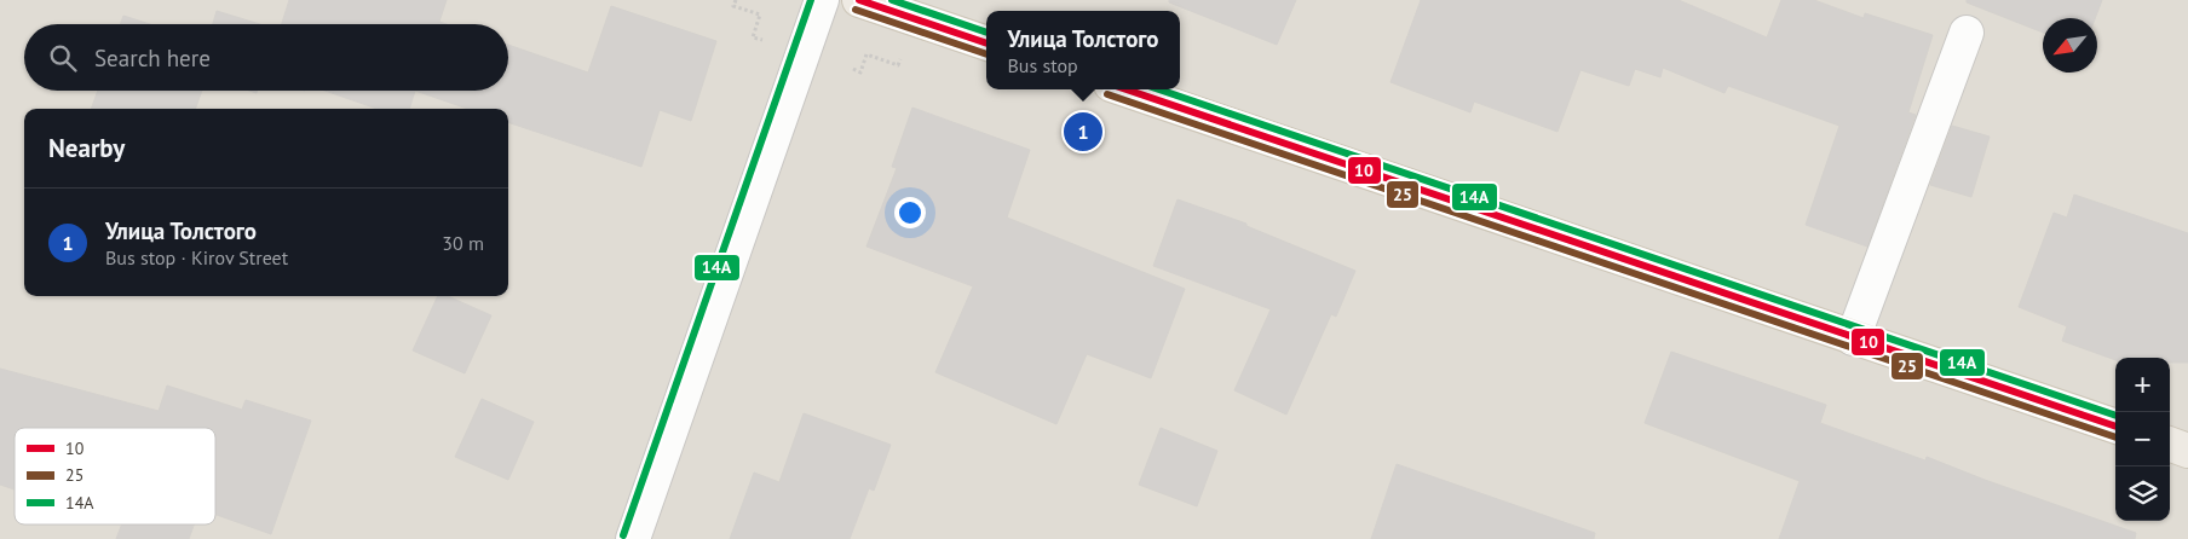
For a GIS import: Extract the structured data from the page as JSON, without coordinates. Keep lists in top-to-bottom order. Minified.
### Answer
{"lines":["transit line 10","transit line 14А","transit line 25"],"legend":["10","25","14А"],"north":"bottom left","page":{"popup":["Улица Толстого","Bus stop"],"search":"Search here","heading":"Nearby","pins":"1","list":[{"mark":"1","name":"Улица Толстого","note":"Bus stop · Kirov Street","value":"30 m"}],"map_buttons":["+","−"]}}
